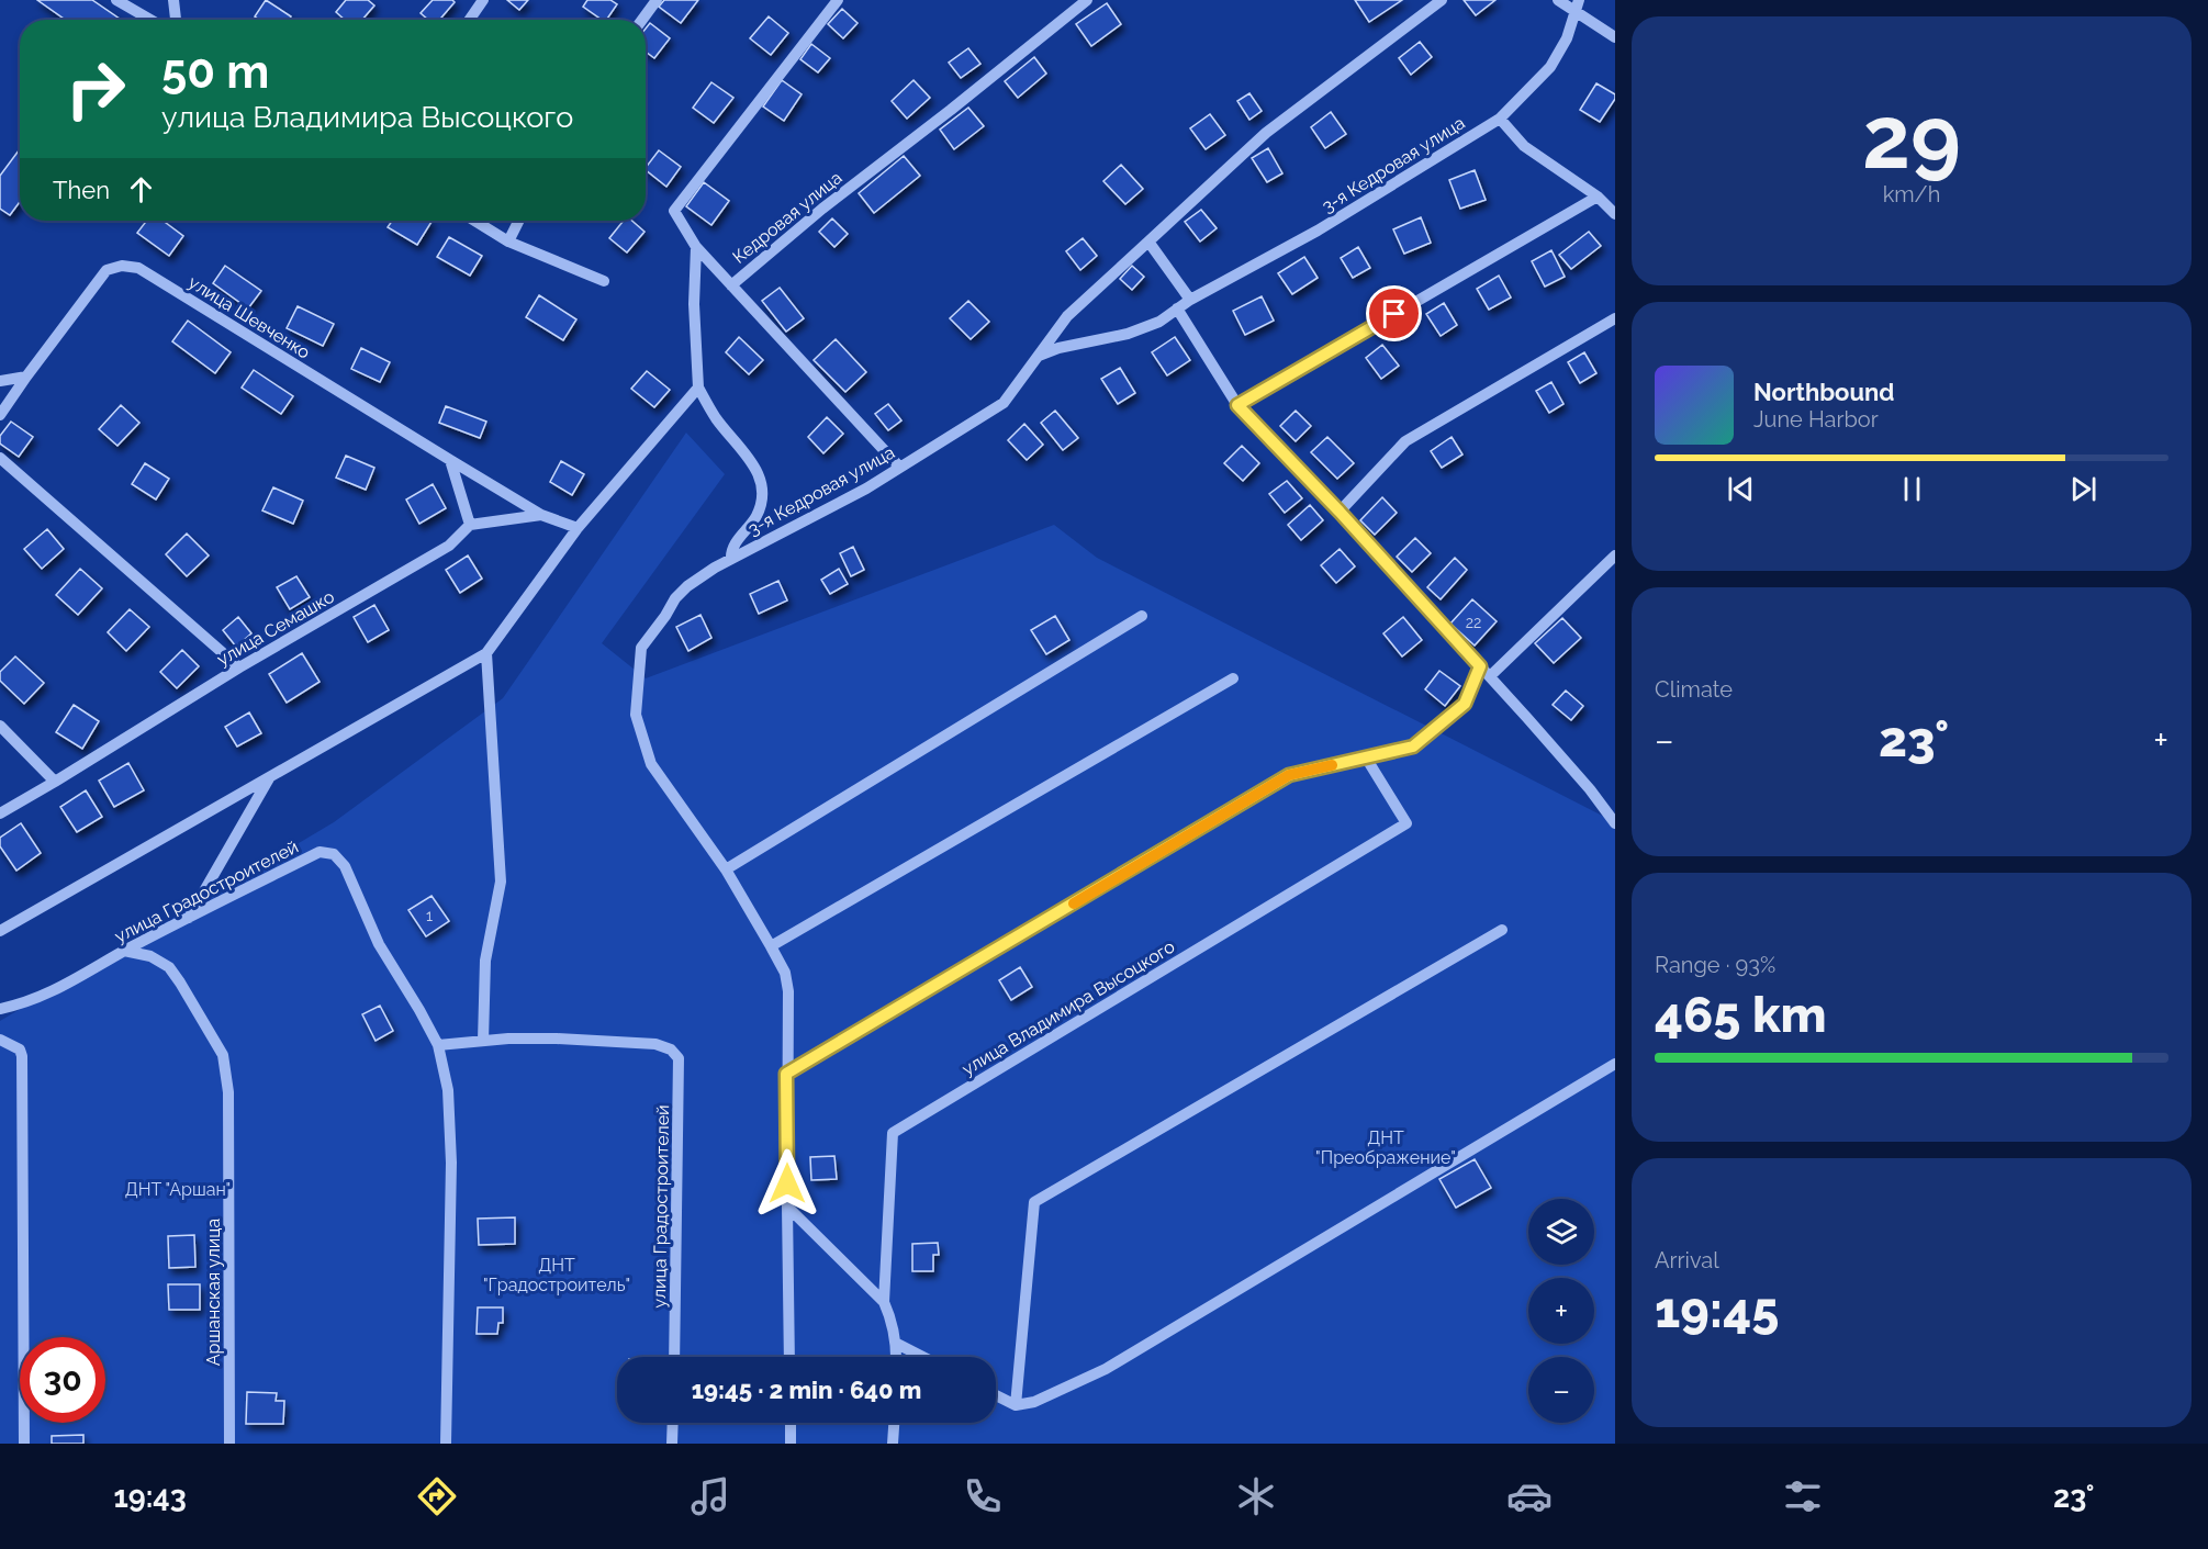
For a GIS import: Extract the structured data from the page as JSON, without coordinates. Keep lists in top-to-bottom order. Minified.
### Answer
{"streets":{"street":["3-я Кедровая улица","Кедровая улица","улица Шевченко","улица Семашко","улица Градостроителей","улица Владимира Высоцкого","Аршанская улица"]},"crossings":[["улица Градостроителей","Аршанская улица"]],"parks":["ДНТ \"Преображение\"","ДНТ \"Аршан\"","ДНТ \"Градостроитель\""],"house_numbers":["22","1"],"page":{"tile":[["29","km/h"],"Climate",["Range · 93%","465 km"],["Arrival","19:45"]],"turn":["50 m","улица Владимира Высоцкого"],"then":"Then","song":["Northbound","June Harbor"],"heat":["−","23°","+"],"map_buttons":["+","−"],"limit":"30","trip":"19:45 · 2 min · 640 m","tabs":["19:43","23°"]}}
